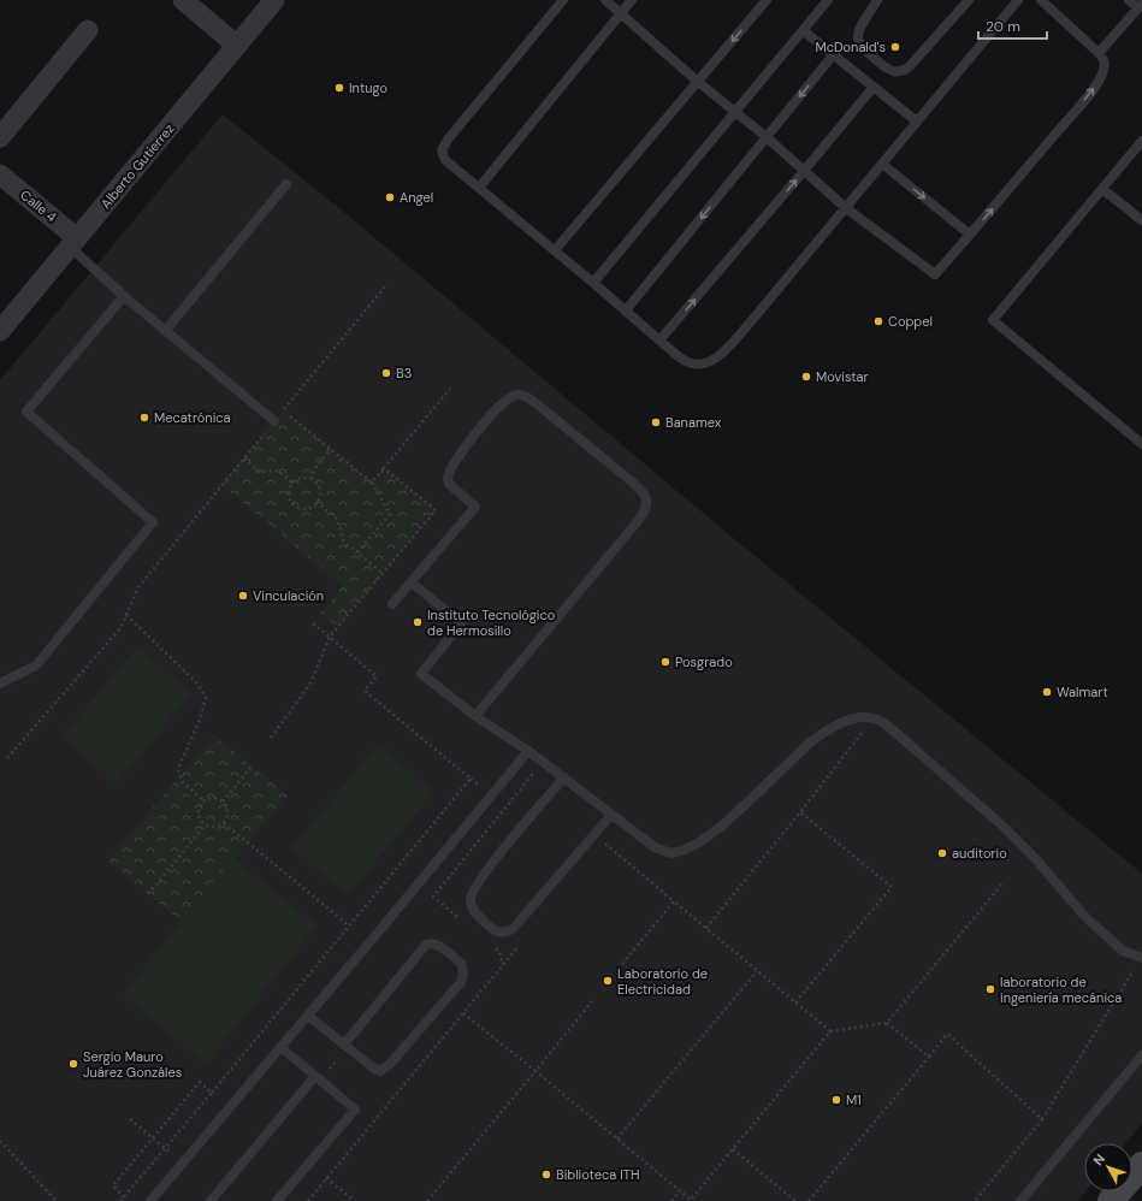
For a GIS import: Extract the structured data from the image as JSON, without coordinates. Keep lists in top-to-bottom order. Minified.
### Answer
{"streets":{"street":["Alberto Gutierrez","Calle 4"]},"crossings":[["Alberto Gutierrez","Calle 4"]],"places":["McDonald's","Intugo","Angel","Coppel","B3","Movistar","Mecatrónica","Banamex","Vinculación","Instituto Tecnológico de Hermosillo","Posgrado","Walmart","auditorio","Laboratorio de Electricidad","laboratorio de ingeniería mecánica","Sergio Mauro Juárez Gonzáles","M1","Biblioteca ITH"],"scale_bar":"20 m","north":"top left"}
